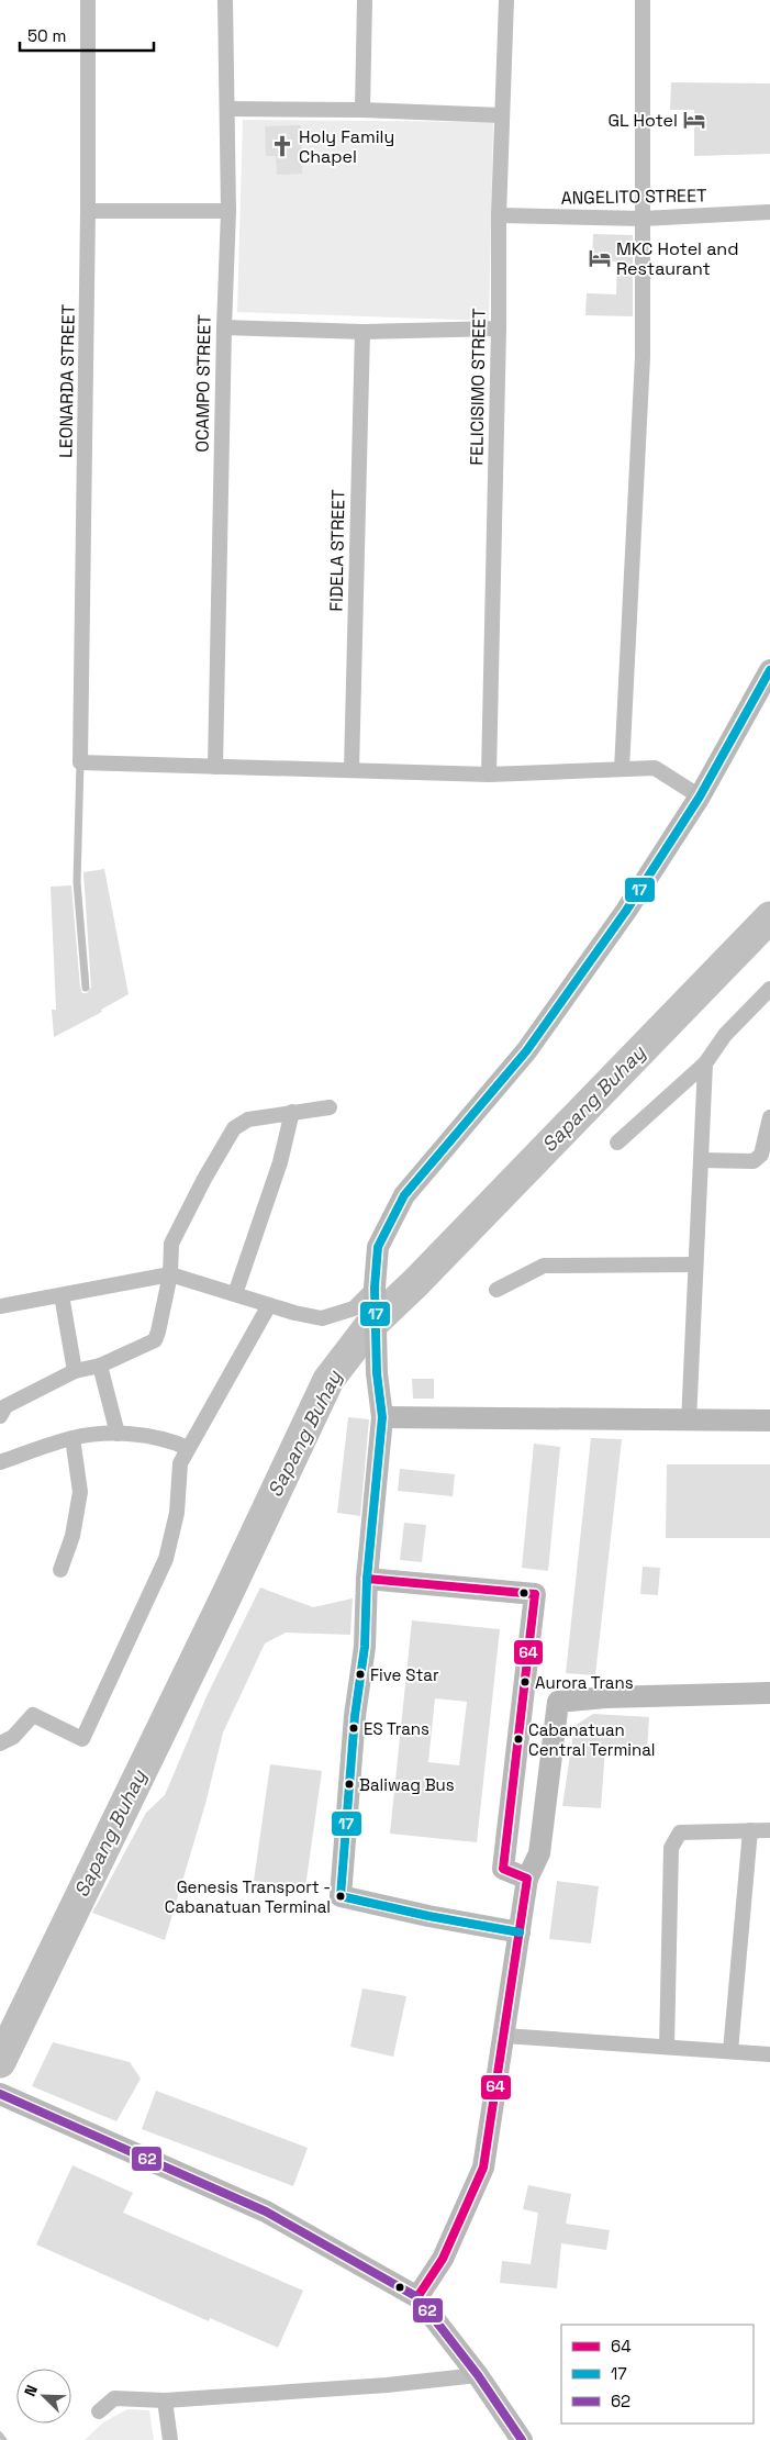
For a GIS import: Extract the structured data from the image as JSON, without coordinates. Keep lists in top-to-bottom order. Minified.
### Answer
{"streets":{"street":["ANGELITO STREET","LEONARDA STREET","OCAMPO STREET","FELICISIMO STREET","FIDELA STREET"]},"crossings":[["ANGELITO STREET","FELICISIMO STREET"]],"water":["Sapang Buhay"],"places":{"hotel":["GL Hotel","MKC Hotel and Restaurant"],"church":["Holy Family Chapel"],"other":["Five Star","Aurora Trans","ES Trans","Cabanatuan Central Terminal","Baliwag Bus","Genesis Transport - Cabanatuan Terminal"]},"lines":["transit line 17","transit line 64","transit line 62"],"legend":["64","17","62"],"scale_bar":"50 m","north":"top left"}
